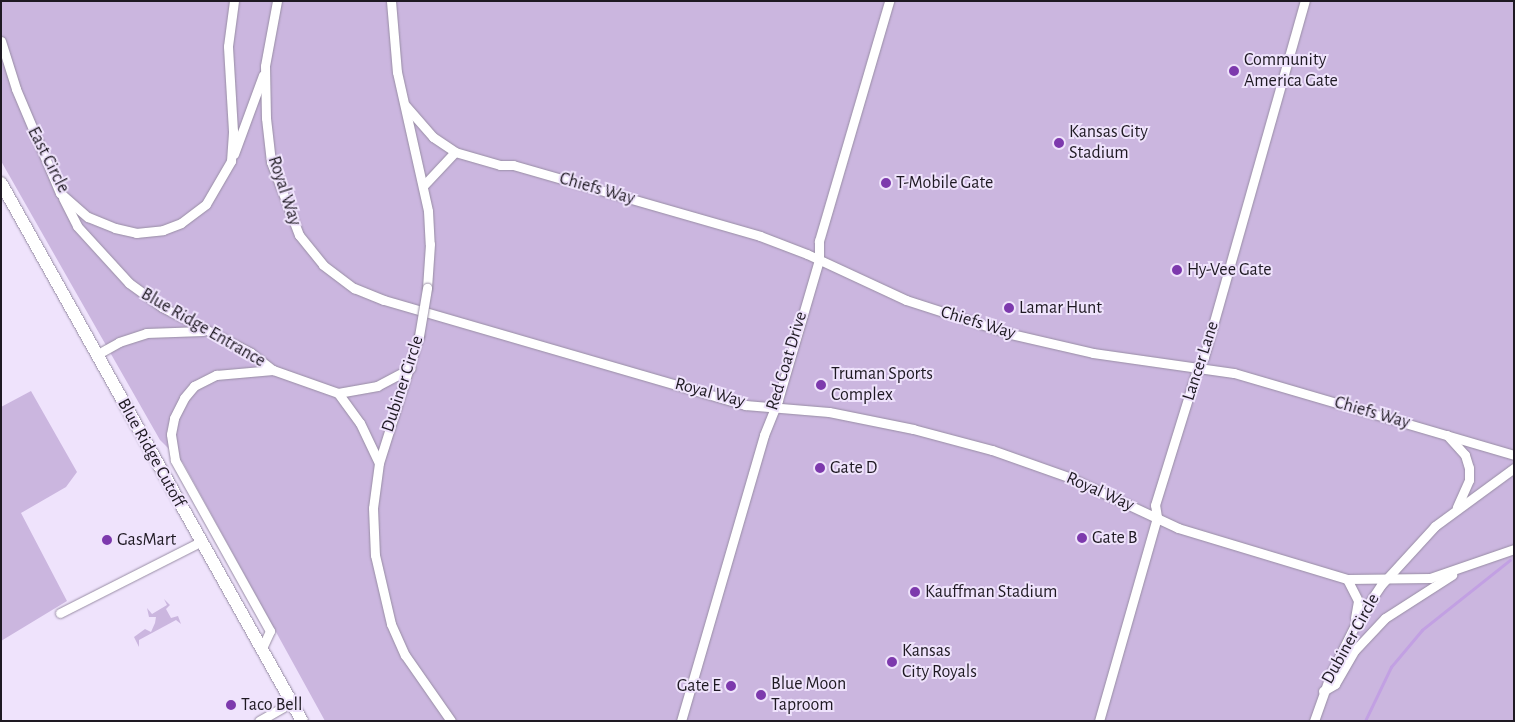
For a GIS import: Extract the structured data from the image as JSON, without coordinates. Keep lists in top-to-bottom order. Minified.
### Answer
{"streets":{"main road":["Blue Ridge Cutoff"],"street":["East Circle","Chiefs Way","Royal Way","Blue Ridge Entrance","Red Coat Drive","Lancer Lane","Dubiner Circle"]},"crossings":[["East Circle","Royal Way"],["East Circle","Blue Ridge Entrance"],["Chiefs Way","Red Coat Drive"],["Chiefs Way","Lancer Lane"],["Chiefs Way","Dubiner Circle"],["Royal Way","Red Coat Drive"],["Royal Way","Lancer Lane"],["Royal Way","Dubiner Circle"]],"places":["Community America Gate","Kansas City Stadium","T-Mobile Gate","Hy-Vee Gate","Lamar Hunt","Truman Sports Complex","Gate D","Gate B","GasMart","Kauffman Stadium","Kansas City Royals","Gate E","Blue Moon Taproom","Taco Bell"]}
